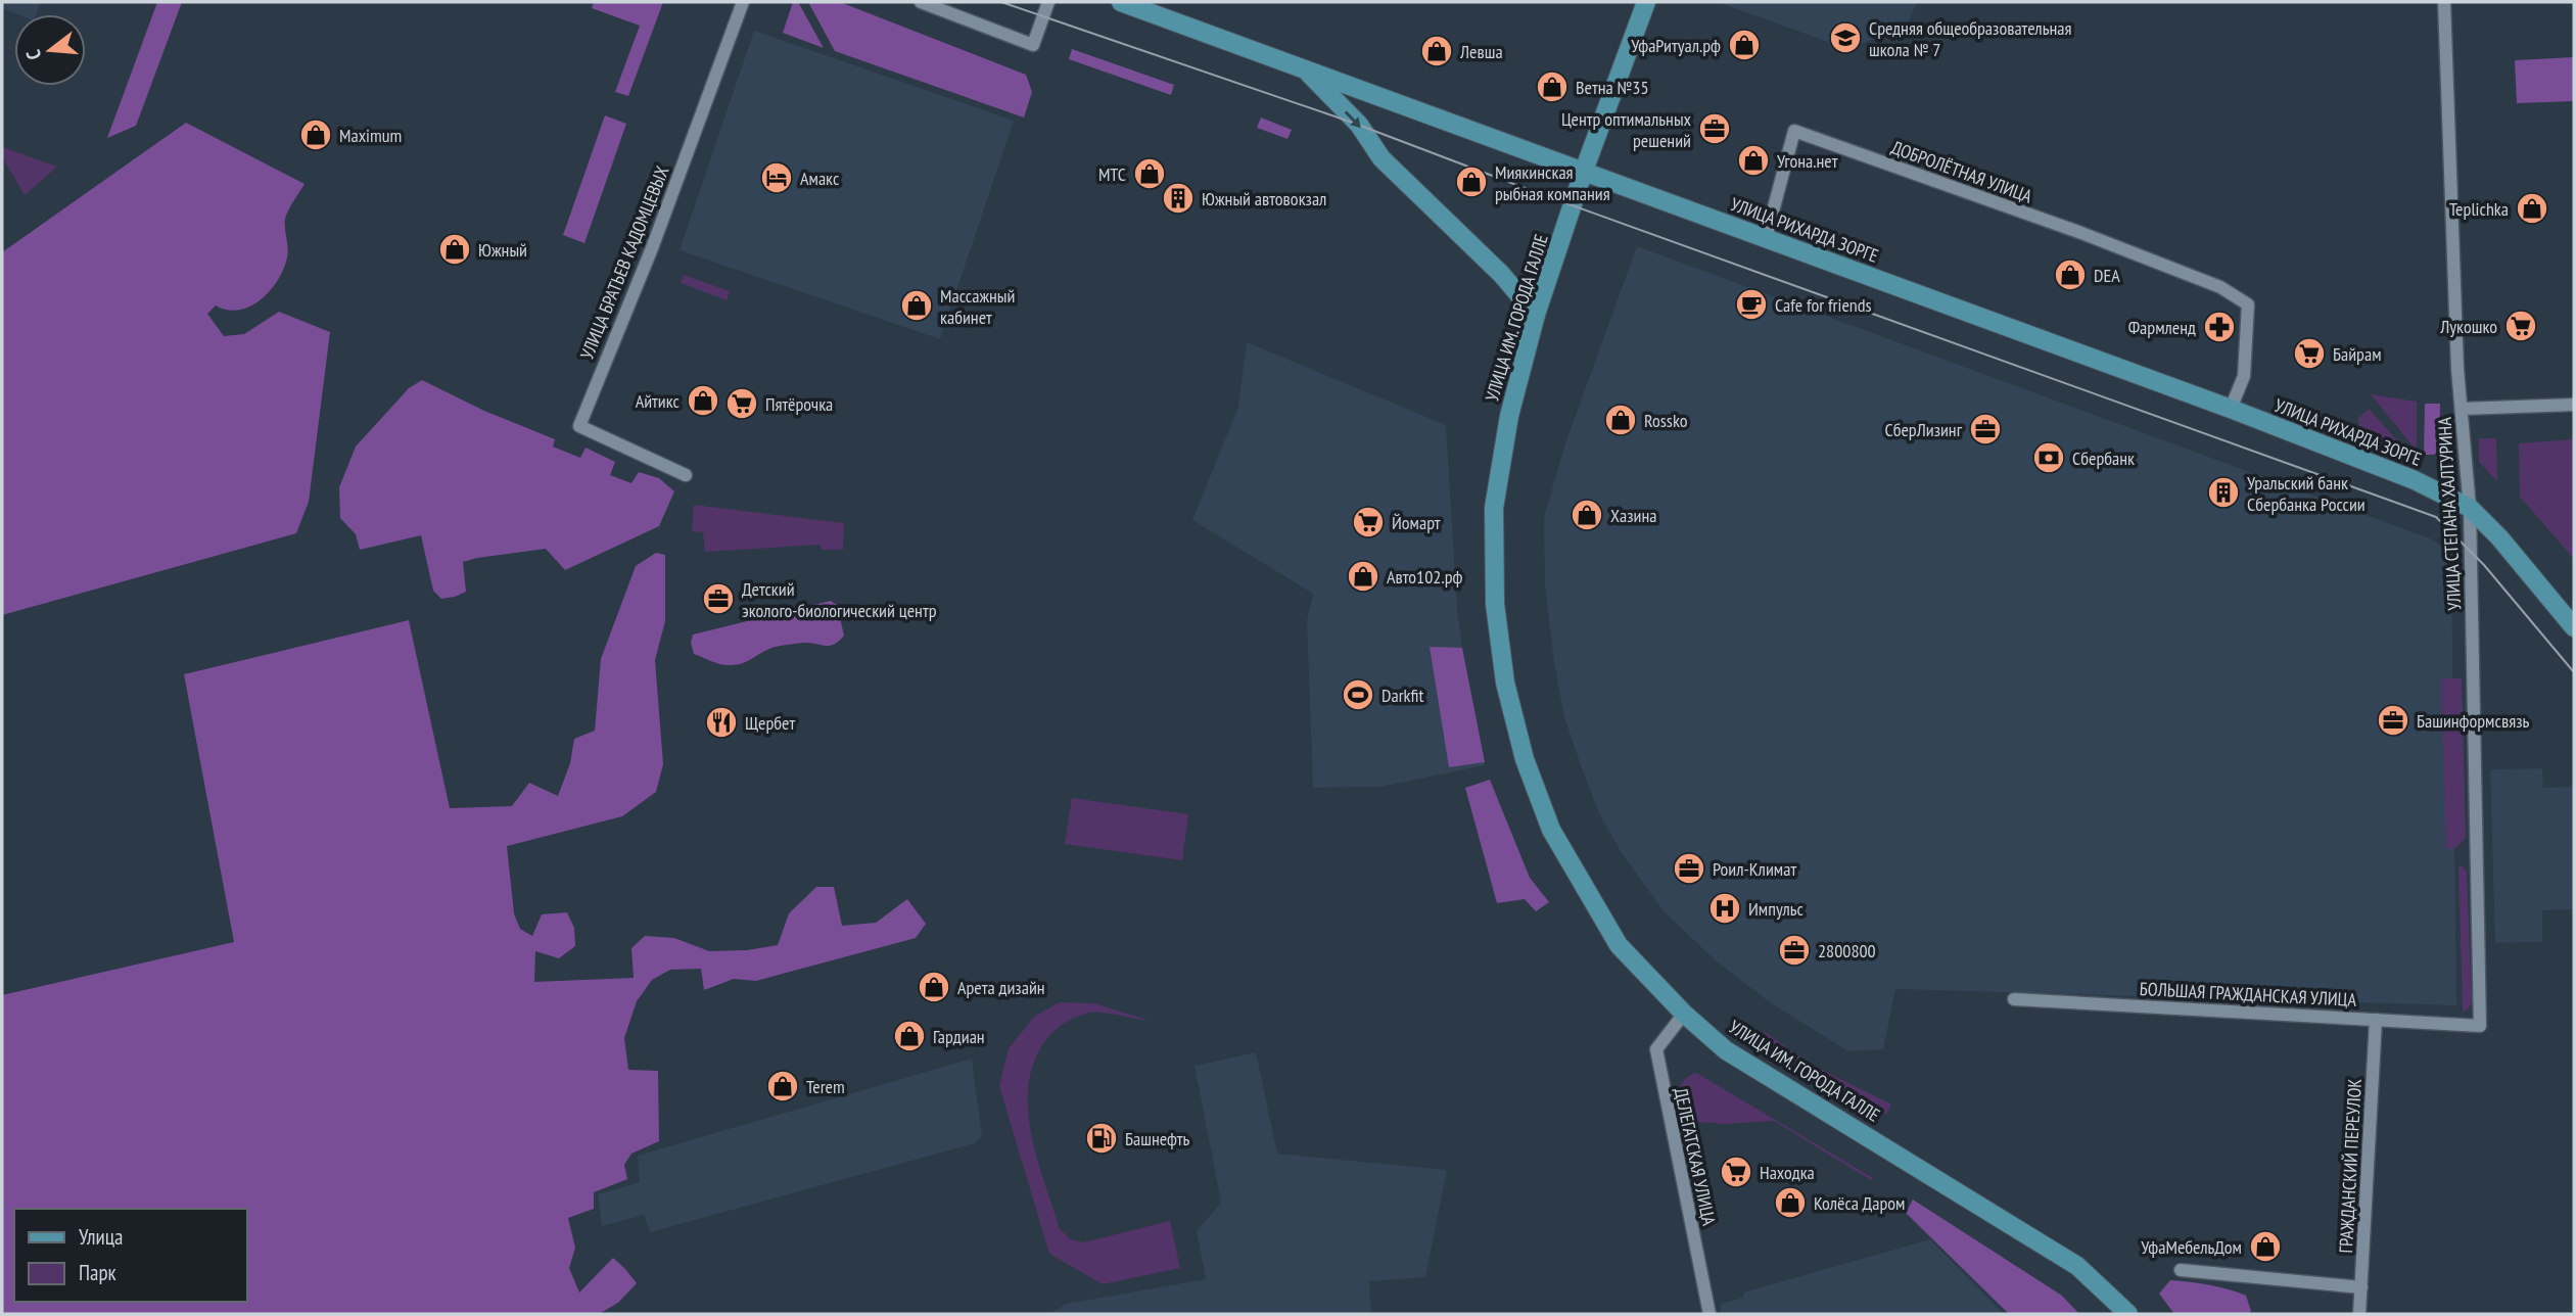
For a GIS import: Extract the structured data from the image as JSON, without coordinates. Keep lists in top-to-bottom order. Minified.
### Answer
{"streets":{"main road":["УЛИЦА РИХАРДА ЗОРГЕ","УЛИЦА ИМ. ГОРОДА ГАЛЛЕ"],"street":["ДОБРОЛЁТНАЯ УЛИЦА","УЛИЦА БРАТЬЕВ КАДОМЦЕВЫХ","УЛИЦА СТЕПАНА ХАЛТУРИНА","БОЛЬШАЯ ГРАЖДАНСКАЯ УЛИЦА","ДЕЛЕГАТСКАЯ УЛИЦА","ГРАЖДАНСКИЙ ПЕРЕУЛОК"]},"crossings":[["ДОБРОЛЁТНАЯ УЛИЦА","УЛИЦА РИХАРДА ЗОРГЕ"],["УЛИЦА РИХАРДА ЗОРГЕ","УЛИЦА ИМ. ГОРОДА ГАЛЛЕ"],["УЛИЦА РИХАРДА ЗОРГЕ","УЛИЦА СТЕПАНА ХАЛТУРИНА"],["УЛИЦА ИМ. ГОРОДА ГАЛЛЕ","ДЕЛЕГАТСКАЯ УЛИЦА"],["УЛИЦА СТЕПАНА ХАЛТУРИНА","БОЛЬШАЯ ГРАЖДАНСКАЯ УЛИЦА"],["БОЛЬШАЯ ГРАЖДАНСКАЯ УЛИЦА","ГРАЖДАНСКИЙ ПЕРЕУЛОК"]],"places":{"school or university":["Средняя общеобразовательная школа № 7"],"shop":["УфаРитуал.рф","Левша","Ветна №35","Maximum","Угона.нет","МТС","Миякинская рыбная компания","Teplichka","Южный","DEA","Массажный кабинет","Айтикс","Rossko","Хазина","Авто102.рф","Арета дизайн","Гардиан","Terem","Колёса Даром","УфаМебельДом"],"office":["Центр оптимальных решений","СберЛизинг","Детский эколого-биологический центр","Башинформсвязь","Роил-Климат","2800800"],"hotel":["Амакс"],"building":["Южный автовокзал","Уральский банк Сбербанка России"],"cafe":["Cafe for friends"],"supermarket":["Лукошко","Байрам","Пятёрочка","Йомарт","Находка"],"pharmacy":["Фармленд"],"bank":["Сбербанк"],"sports":["Darkfit"],"restaurant":["Щербет"],"hospital":["Импульс"],"fuel station":["Башнефть"]},"legend":["Улица","Парк"],"north":"left"}
